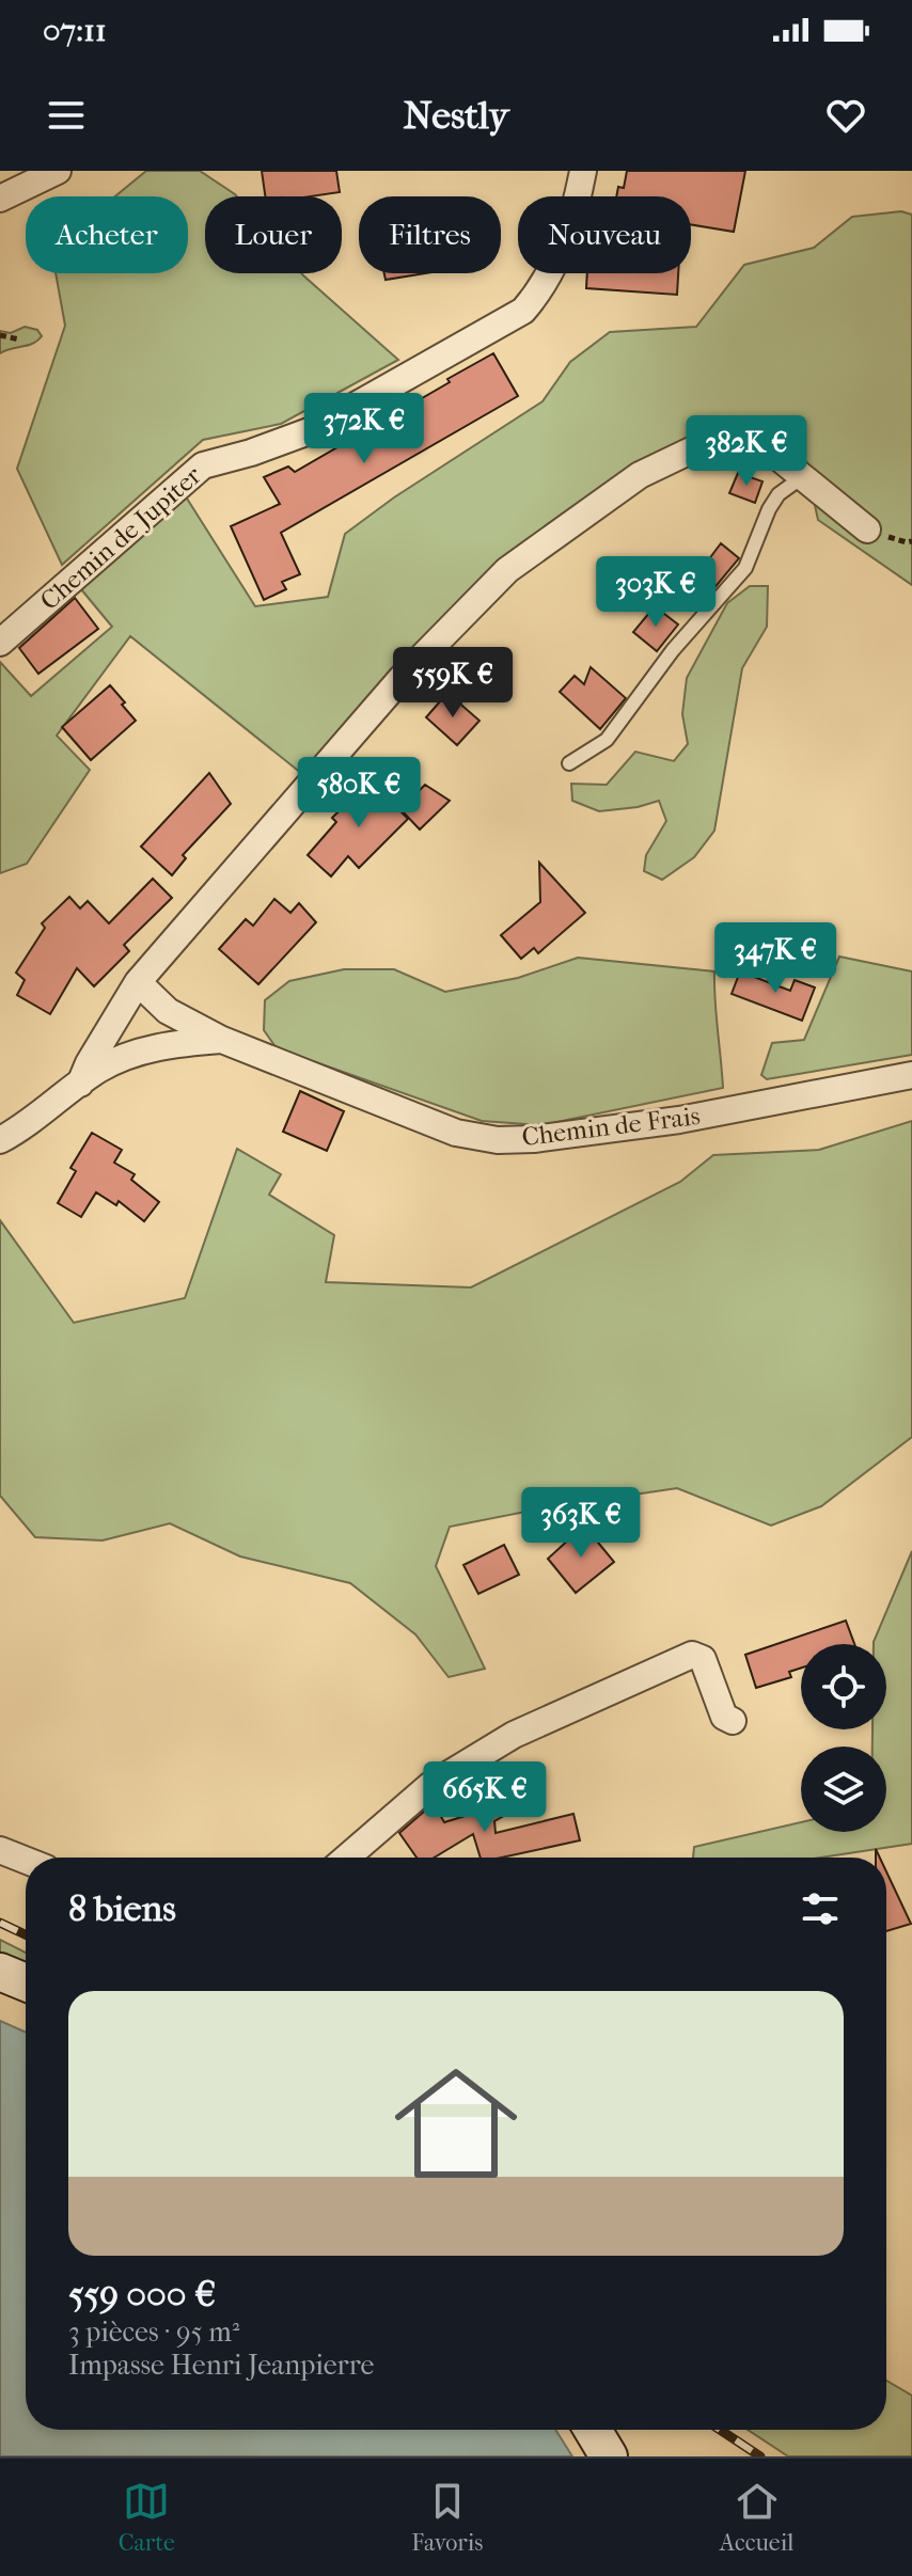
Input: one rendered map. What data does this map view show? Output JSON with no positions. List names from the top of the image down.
{
  "streets": {
    "street": ["Chemin de Jupiter", "Chemin de Frais"]
  },
  "page": {
    "status": "07:11",
    "header": "Nestly",
    "chip": [
      "Acheter",
      "Louer",
      "Filtres",
      "Nouveau"
    ],
    "price": [
      "372K €",
      "382K €",
      "303K €",
      "559K €",
      "580K €",
      "347K €",
      "363K €",
      "665K €"
    ],
    "heading": "8 biens",
    "list": [
      {
        "name": "559 000 €",
        "note": "3 pièces · 95 m² · Impasse Henri Jeanpierre"
      }
    ],
    "tabs": ["Carte", "Favoris", "Accueil"]
  }
}
